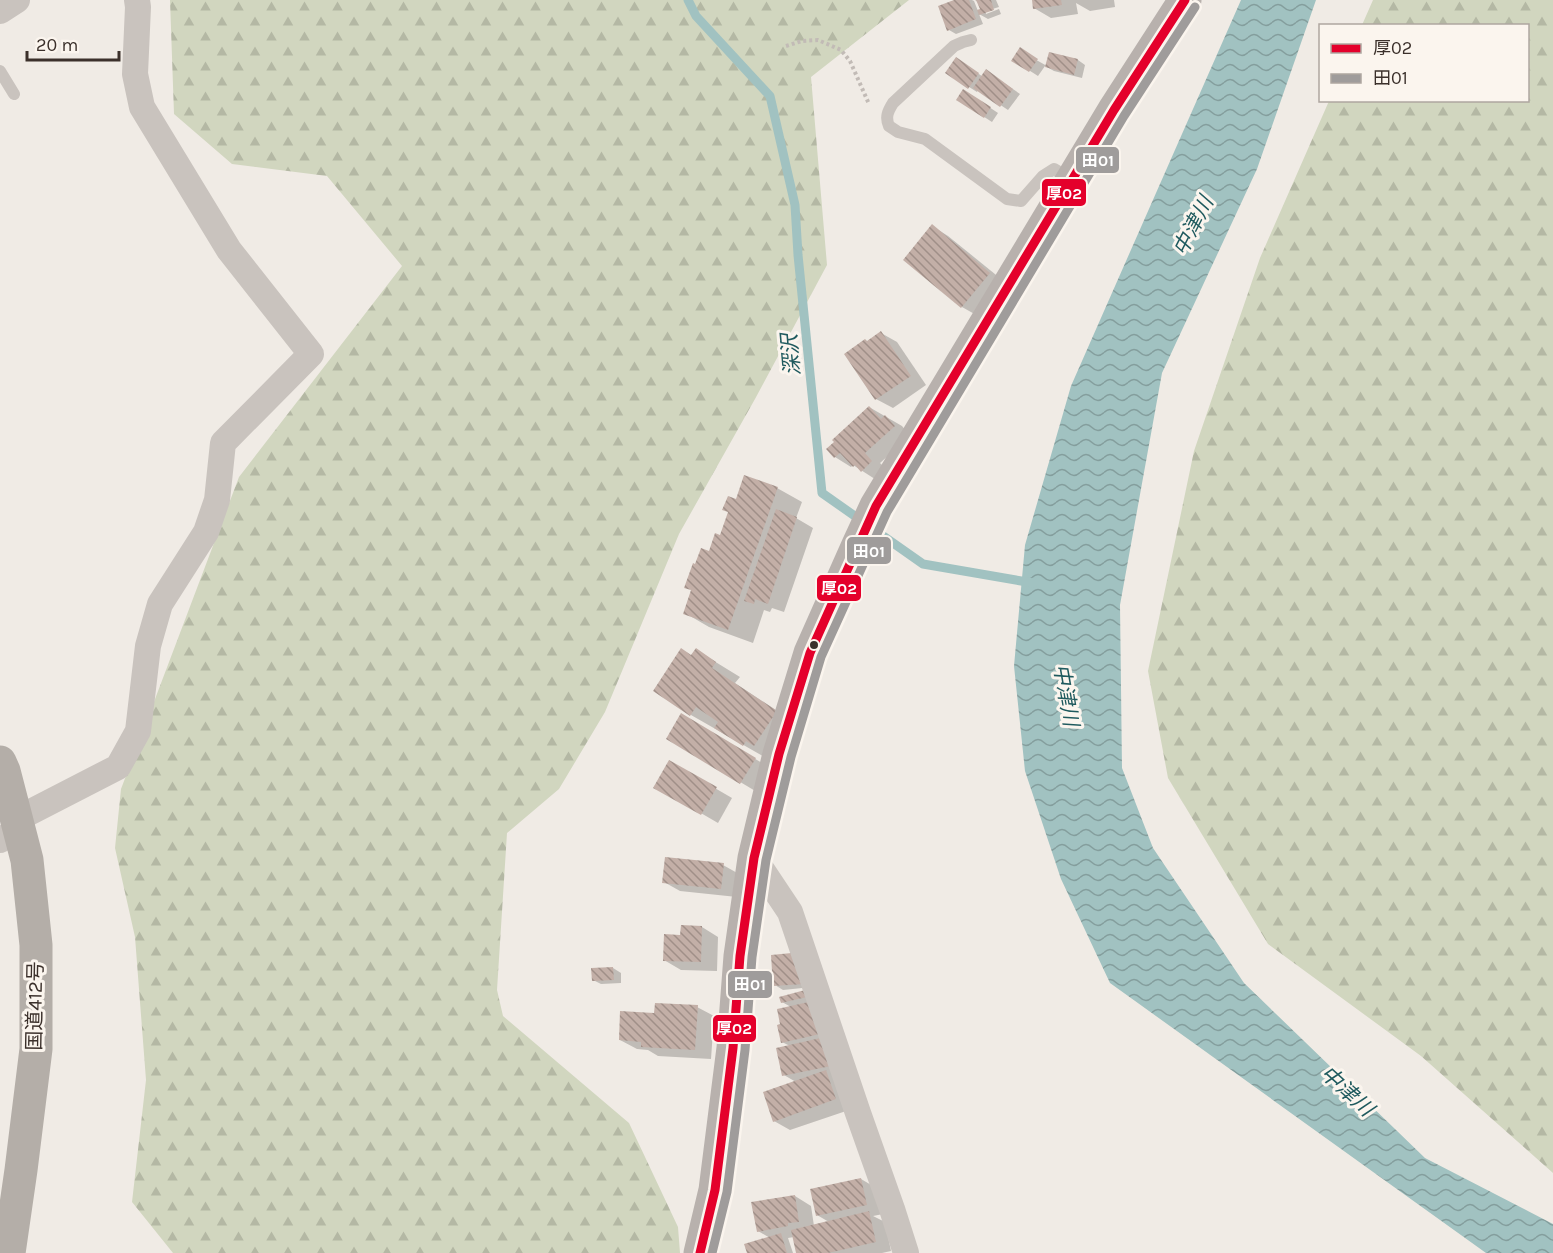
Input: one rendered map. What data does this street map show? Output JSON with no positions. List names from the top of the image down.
{
  "streets": {
    "highway": ["国道412号"]
  },
  "water": ["中津川", "深沢"],
  "lines": ["transit line 厚02", "transit line 田01"],
  "legend": ["厚02", "田01"],
  "scale_bar": "20 m"
}
